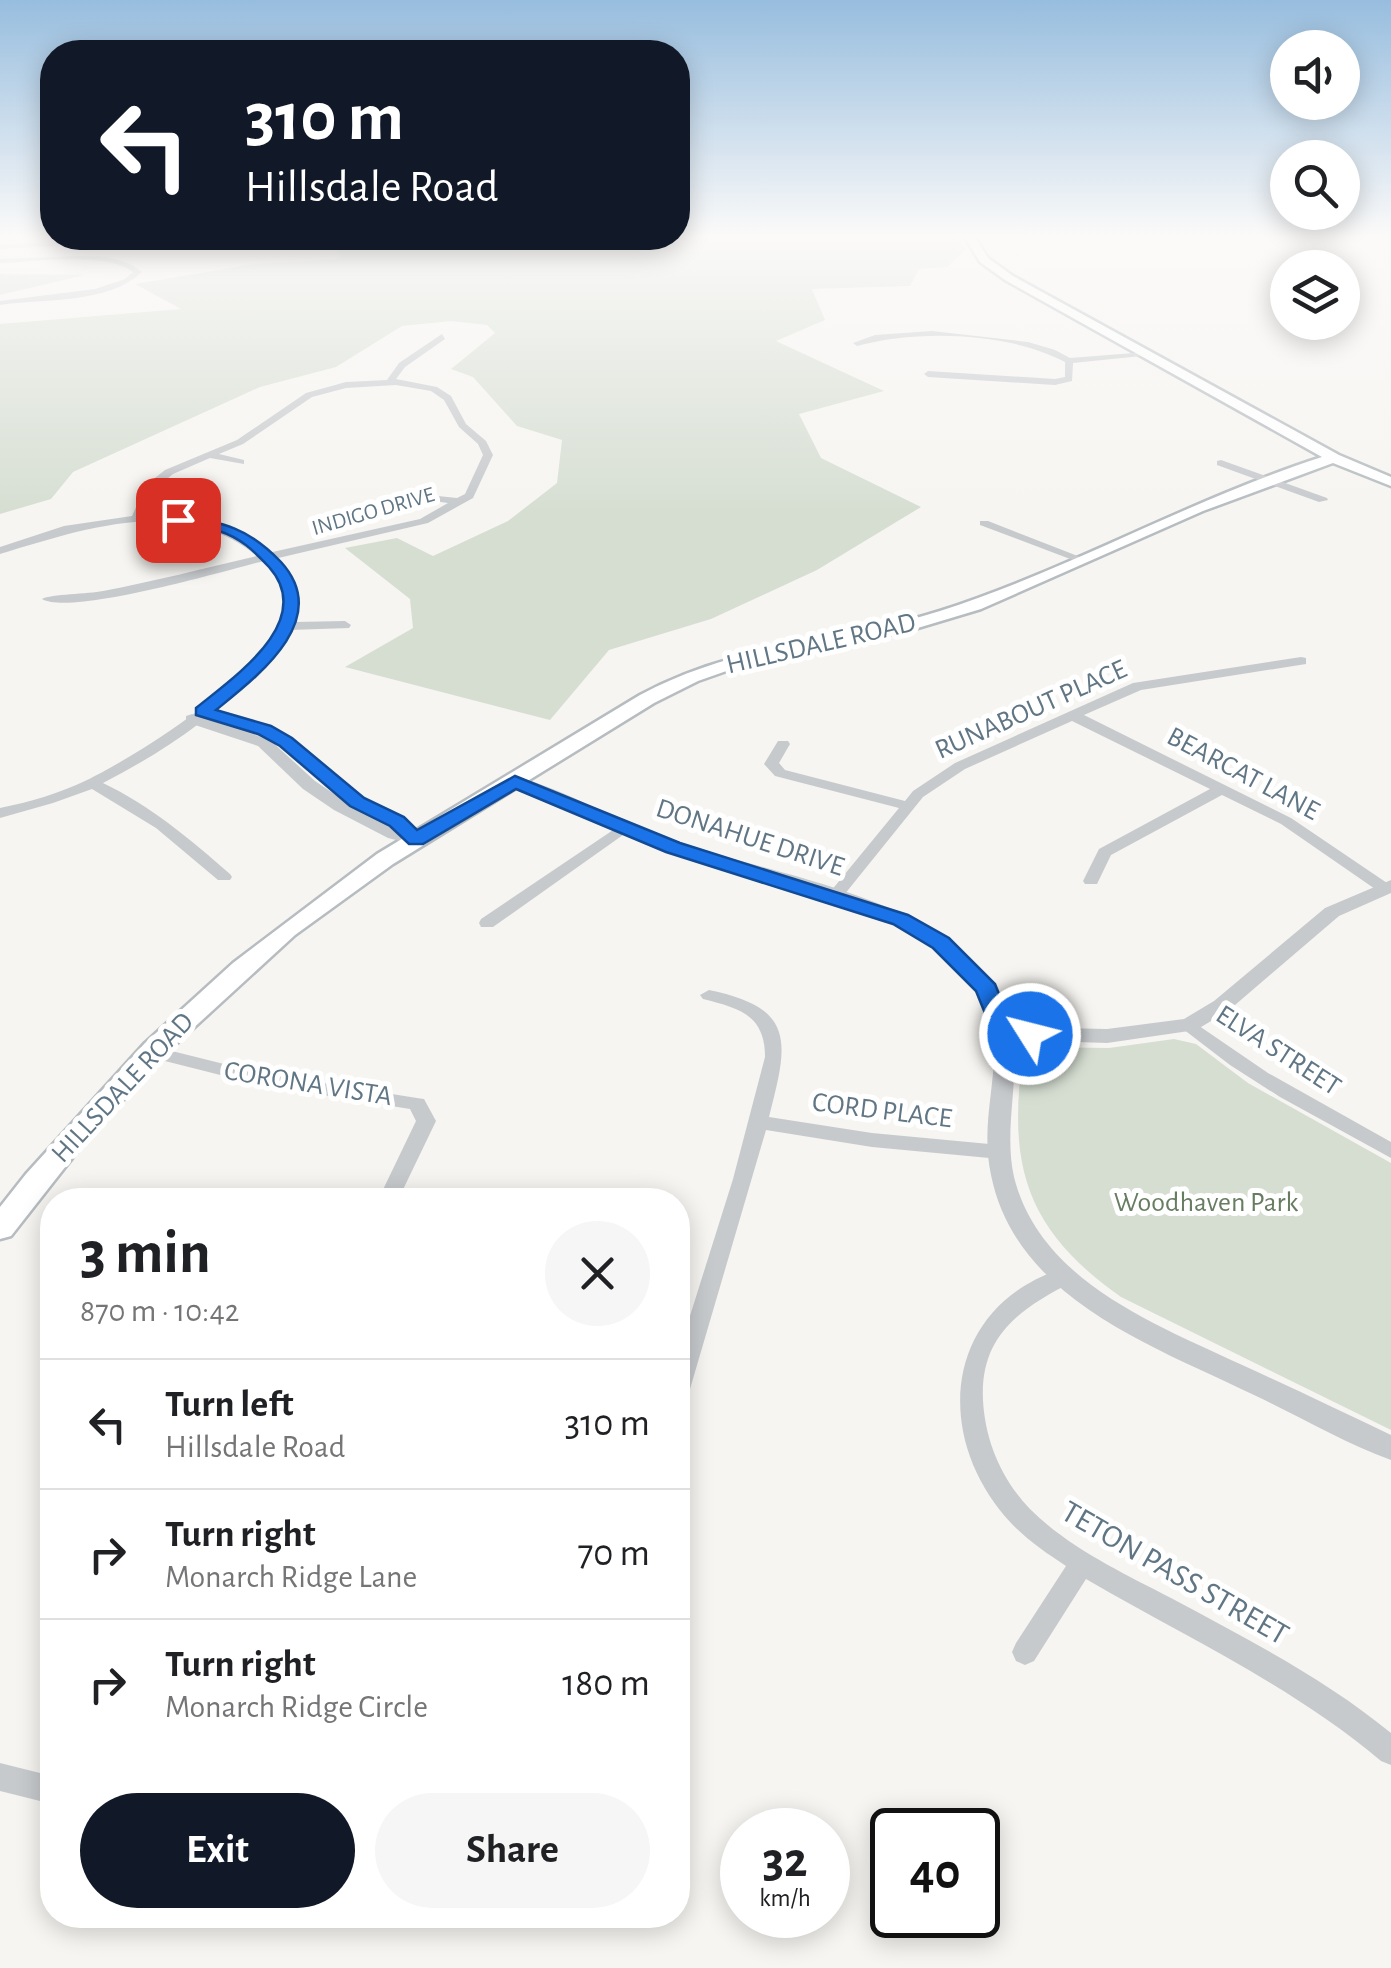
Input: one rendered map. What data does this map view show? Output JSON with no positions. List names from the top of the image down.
{
  "streets": {
    "main road": ["HILLSDALE ROAD"],
    "street": [
      "INDIGO DRIVE",
      "RUNABOUT PLACE",
      "BEARCAT LANE",
      "DONAHUE DRIVE",
      "ELVA STREET",
      "CORONA VISTA",
      "CORD PLACE",
      "TETON PASS STREET"
    ]
  },
  "crossings": [
    ["HILLSDALE ROAD", "DONAHUE DRIVE"],
    ["HILLSDALE ROAD", "CORONA VISTA"],
    ["RUNABOUT PLACE", "BEARCAT LANE"],
    ["RUNABOUT PLACE", "DONAHUE DRIVE"],
    ["DONAHUE DRIVE", "CORD PLACE"],
    ["DONAHUE DRIVE", "TETON PASS STREET"]
  ],
  "parks": ["Woodhaven Park"],
  "page": {
    "turn": ["310 m", "Hillsdale Road"],
    "heading": ["3 min", "870 m · 10:42"],
    "list": [
      {
        "name": "Turn left",
        "note": "Hillsdale Road",
        "value": "310 m"
      },
      {
        "name": "Turn right",
        "note": "Monarch Ridge Lane",
        "value": "70 m"
      },
      {
        "name": "Turn right",
        "note": "Monarch Ridge Circle",
        "value": "180 m"
      }
    ],
    "buttons": ["Exit", "Share"],
    "speed": "32 km/h",
    "limit": "40"
  }
}
